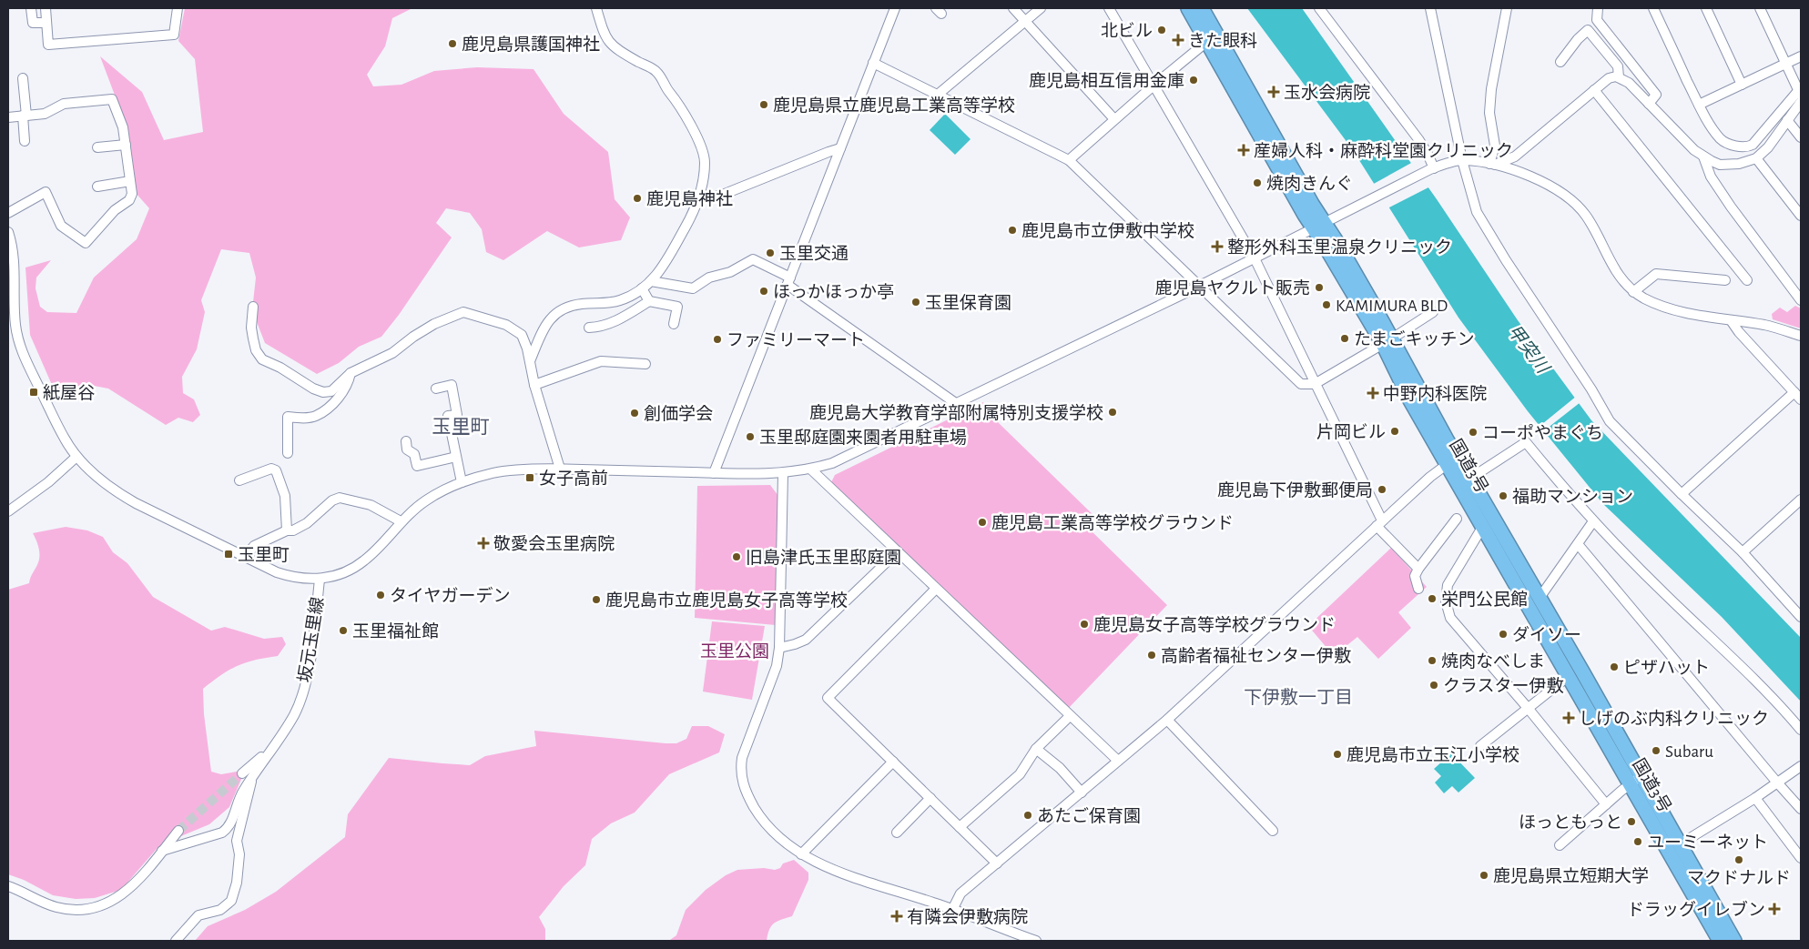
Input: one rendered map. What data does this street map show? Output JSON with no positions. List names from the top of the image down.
{
  "streets": {
    "highway": ["国道3号"],
    "street": ["坂元玉里線"]
  },
  "districts": ["玉里町", "下伊敷一丁目"],
  "water": ["甲突川"],
  "parks": ["玉里公園"],
  "places": {
    "other": [
      "北ビル",
      "鹿児島県護国神社",
      "鹿児島相互信用金庫",
      "鹿児島県立鹿児島工業高等学校",
      "焼肉きんぐ",
      "鹿児島神社",
      "鹿児島市立伊敷中学校",
      "玉里交通",
      "鹿児島ヤクルト販売",
      "ほっかほっか亭",
      "玉里保育園",
      "KAMIMURA BLD",
      "たまごキッチン",
      "ファミリーマート",
      "鹿児島大学教育学部附属特別支援学校",
      "創価学会",
      "片岡ビル",
      "コーポやまぐち",
      "玉里邸庭園来園者用駐車場",
      "鹿児島下伊敷郵便局",
      "福助マンション",
      "鹿児島工業高等学校グラウンド",
      "旧島津氏玉里邸庭園",
      "タイヤガーデン",
      "栄門公民館",
      "鹿児島市立鹿児島女子高等学校",
      "鹿児島女子高等学校グラウンド",
      "玉里福祉館",
      "ダイソー",
      "高齢者福祉センター伊敷",
      "焼肉なべしま",
      "ピザハット",
      "クラスター伊敷",
      "Subaru",
      "鹿児島市立玉江小学校",
      "あたご保育園",
      "ほっともっと",
      "ユーミーネット",
      "マクドナルド",
      "鹿児島県立短期大学"
    ],
    "health": [
      "きた眼科",
      "玉水会病院",
      "産婦人科・麻酔科堂園クリニック",
      "整形外科玉里温泉クリニック",
      "中野内科医院",
      "敬愛会玉里病院",
      "しげのぶ内科クリニック",
      "ドラッグイレブン",
      "有隣会伊敷病院"
    ],
    "transit": ["紙屋谷", "女子高前", "玉里町"]
  }
}
